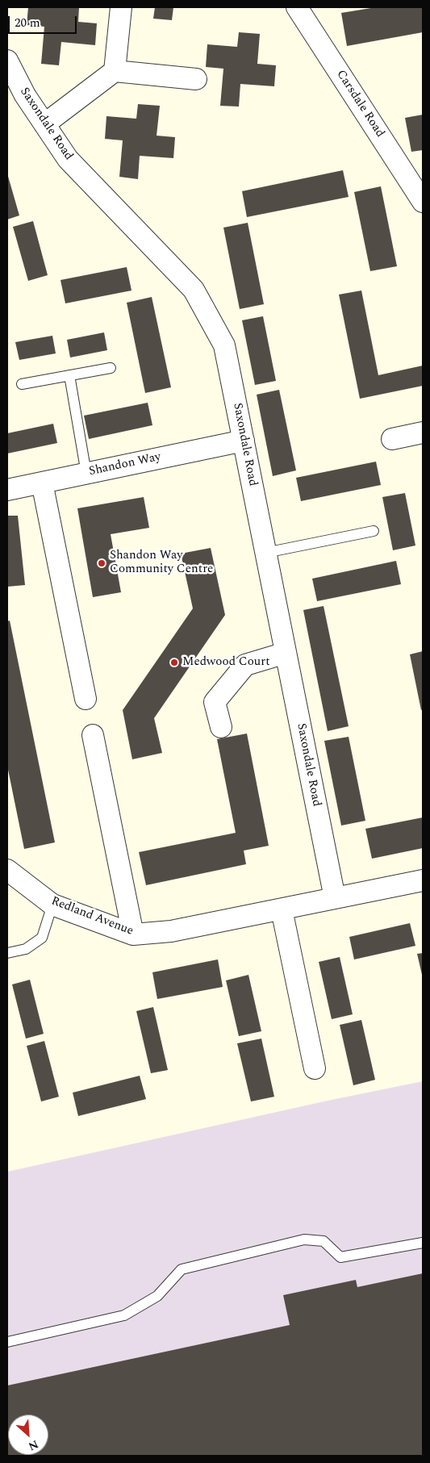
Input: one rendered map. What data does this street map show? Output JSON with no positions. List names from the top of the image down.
{
  "streets": {
    "street": [
      "Carsdale Road",
      "Saxondale Road",
      "Shandon Way",
      "Redland Avenue"
    ]
  },
  "crossings": [
    ["Saxondale Road", "Shandon Way"],
    ["Saxondale Road", "Redland Avenue"]
  ],
  "places": ["Shandon Way Community Centre", "Medwood Court"],
  "scale_bar": "20 m",
  "north": "bottom right"
}
